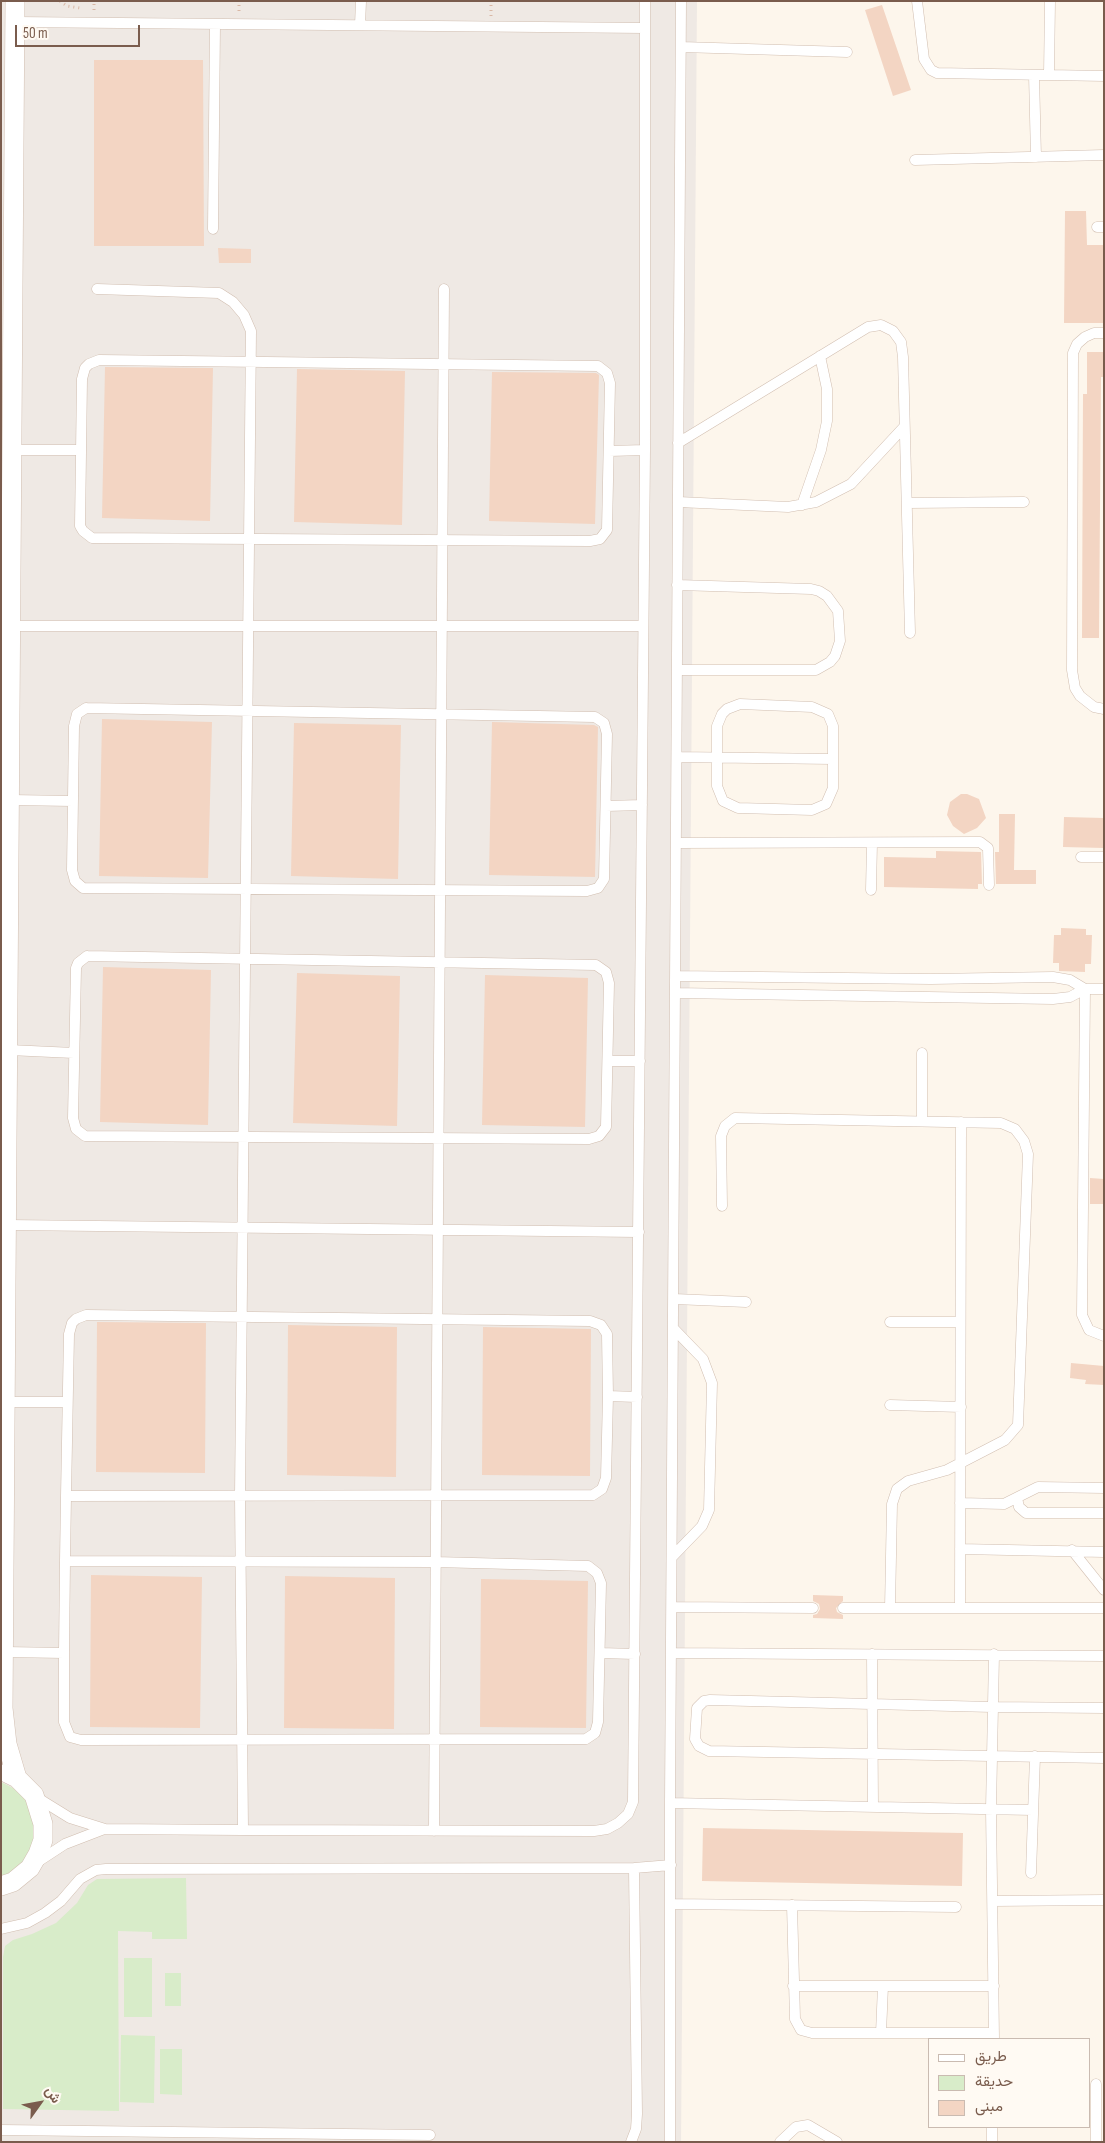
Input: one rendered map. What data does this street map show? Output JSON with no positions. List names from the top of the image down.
{
  "legend": ["طريق", "حديقة", "مبنى"],
  "scale_bar": "50 m",
  "north": "top right"
}
